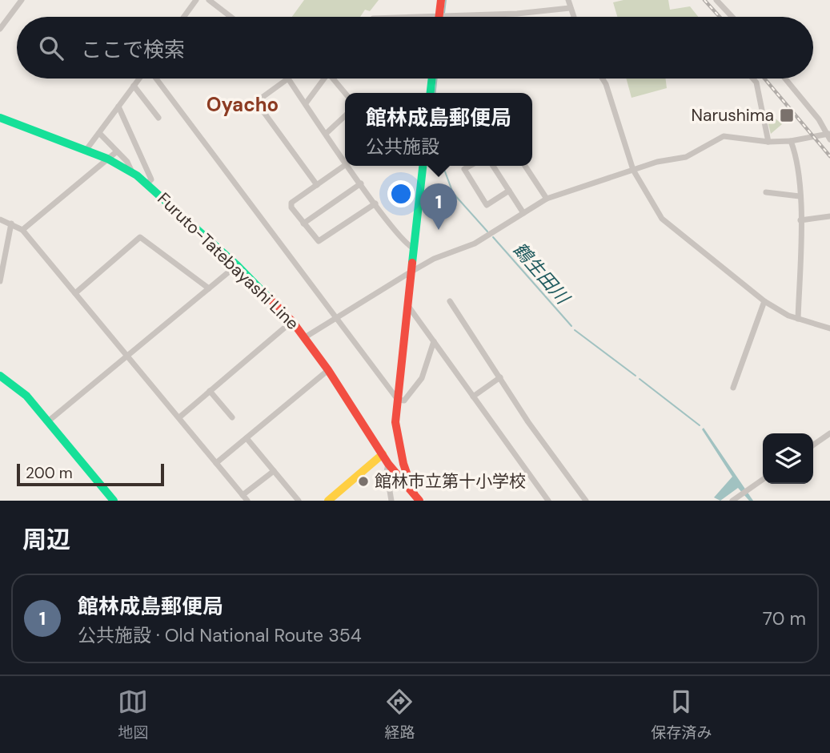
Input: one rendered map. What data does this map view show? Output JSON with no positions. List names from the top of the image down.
{
  "streets": {
    "street": ["Furuto-Tatebayashi Line"]
  },
  "districts": ["Oyacho"],
  "water": ["鶴生田川"],
  "places": {
    "transit": ["Narushima"],
    "other": ["館林市立第十小学校"]
  },
  "scale_bar": "200 m",
  "page": {
    "search": "ここで検索",
    "popup": ["館林成島郵便局", "公共施設"],
    "pins": "1",
    "scale": "200 m",
    "heading": "周辺",
    "list": [
      {
        "mark": "1",
        "name": "館林成島郵便局",
        "note": "公共施設 · Old National Route 354",
        "value": "70 m"
      }
    ],
    "nav": ["地図", "経路", "保存済み"]
  }
}
